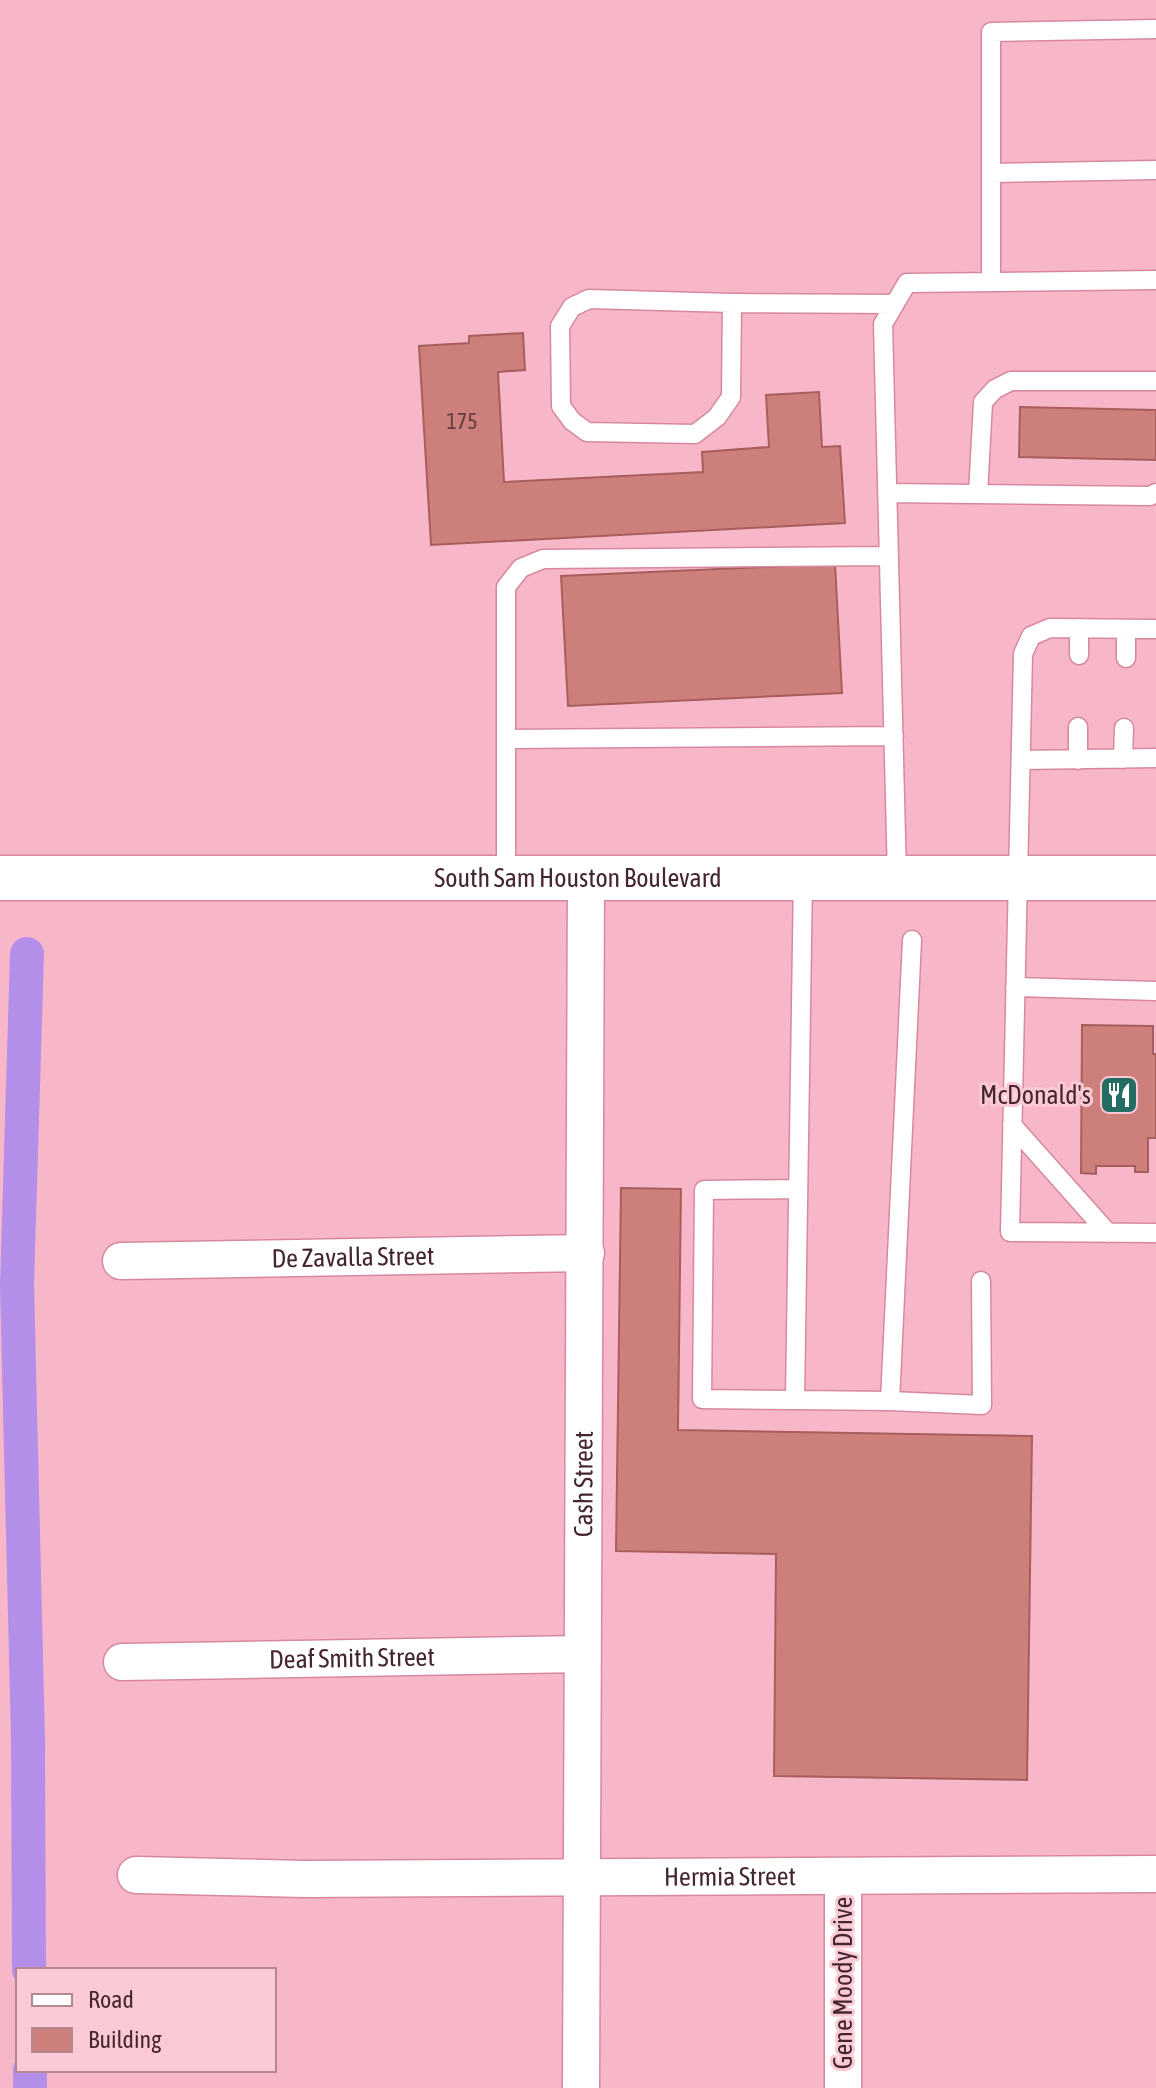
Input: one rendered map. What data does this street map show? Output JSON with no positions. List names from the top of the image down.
{
  "streets": {
    "main road": ["South Sam Houston Boulevard"],
    "street": [
      "De Zavalla Street",
      "Cash Street",
      "Deaf Smith Street",
      "Hermia Street",
      "Gene Moody Drive"
    ]
  },
  "crossings": [
    ["South Sam Houston Boulevard", "Cash Street"],
    ["De Zavalla Street", "Cash Street"],
    ["Cash Street", "Deaf Smith Street"],
    ["Cash Street", "Hermia Street"],
    ["Hermia Street", "Gene Moody Drive"]
  ],
  "places": {
    "restaurant": ["McDonald's"]
  },
  "house_numbers": ["175"],
  "legend": ["Road", "Building"]
}
